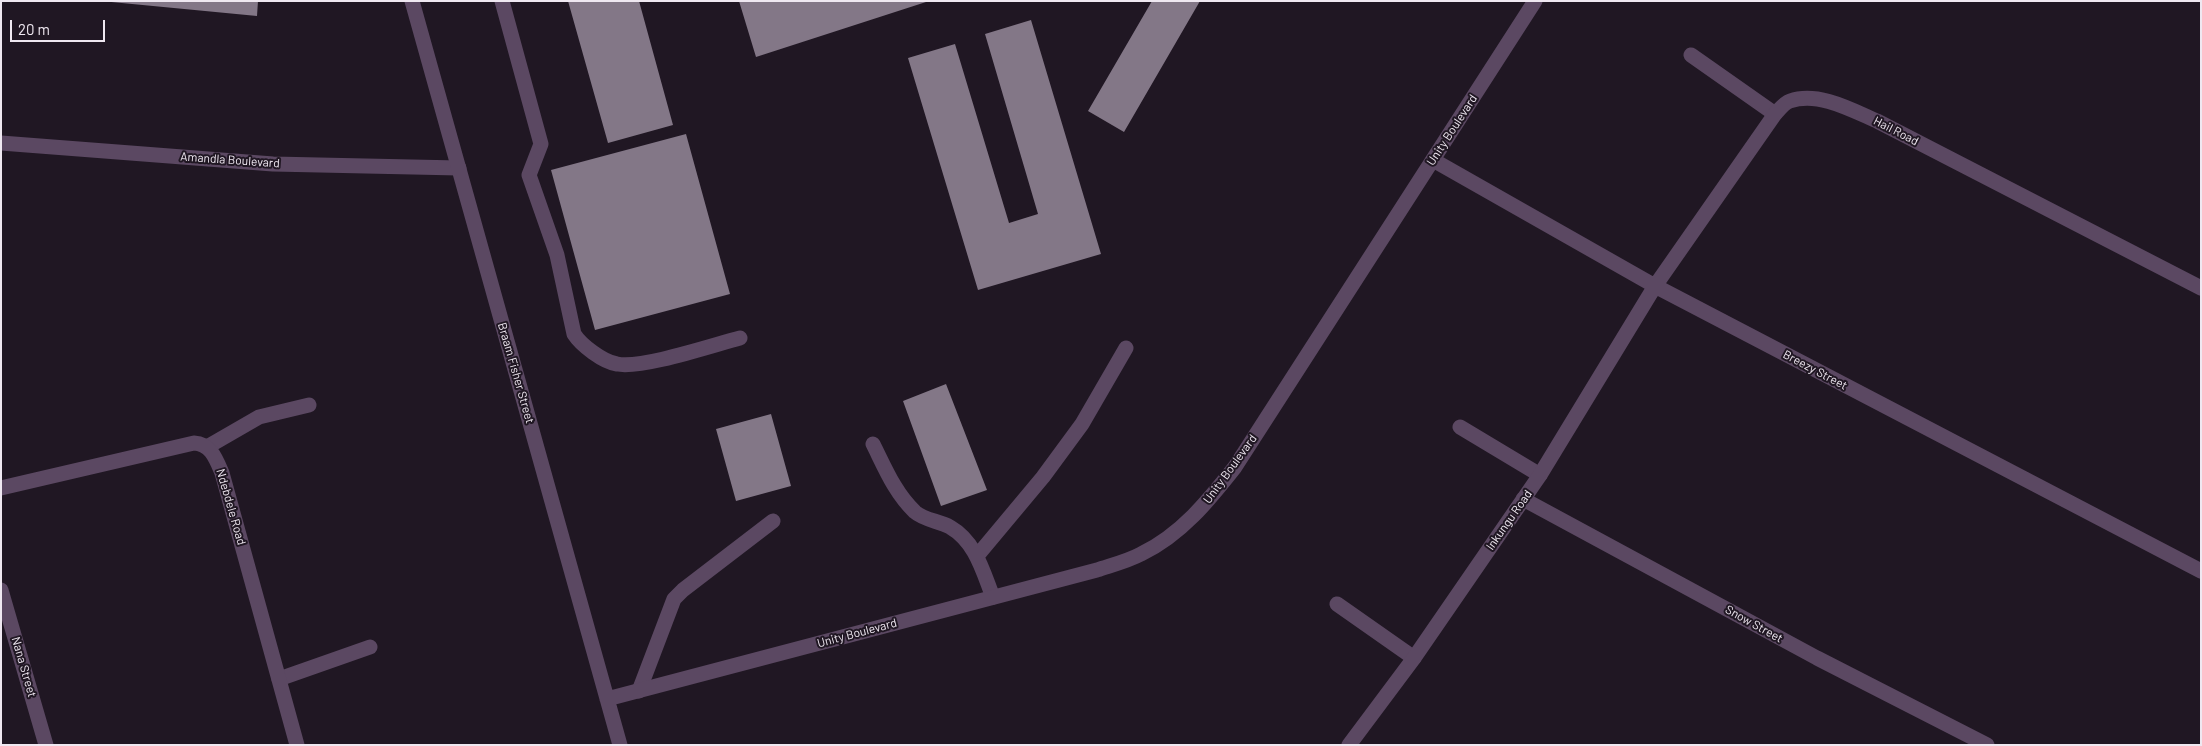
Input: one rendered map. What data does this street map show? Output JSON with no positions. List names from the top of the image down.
{
  "streets": {
    "street": [
      "Unity Boulevard",
      "Hail Road",
      "Amandla Boulevard",
      "Breezy Street",
      "Braam Fisher Street",
      "Ndebdele Road",
      "Inkungu Road",
      "Snow Street",
      "Nana Street"
    ]
  },
  "crossings": [
    ["Unity Boulevard", "Breezy Street"],
    ["Unity Boulevard", "Braam Fisher Street"],
    ["Hail Road", "Breezy Street"],
    ["Hail Road", "Inkungu Road"],
    ["Amandla Boulevard", "Braam Fisher Street"],
    ["Breezy Street", "Inkungu Road"],
    ["Inkungu Road", "Snow Street"]
  ],
  "scale_bar": "20 m"
}
